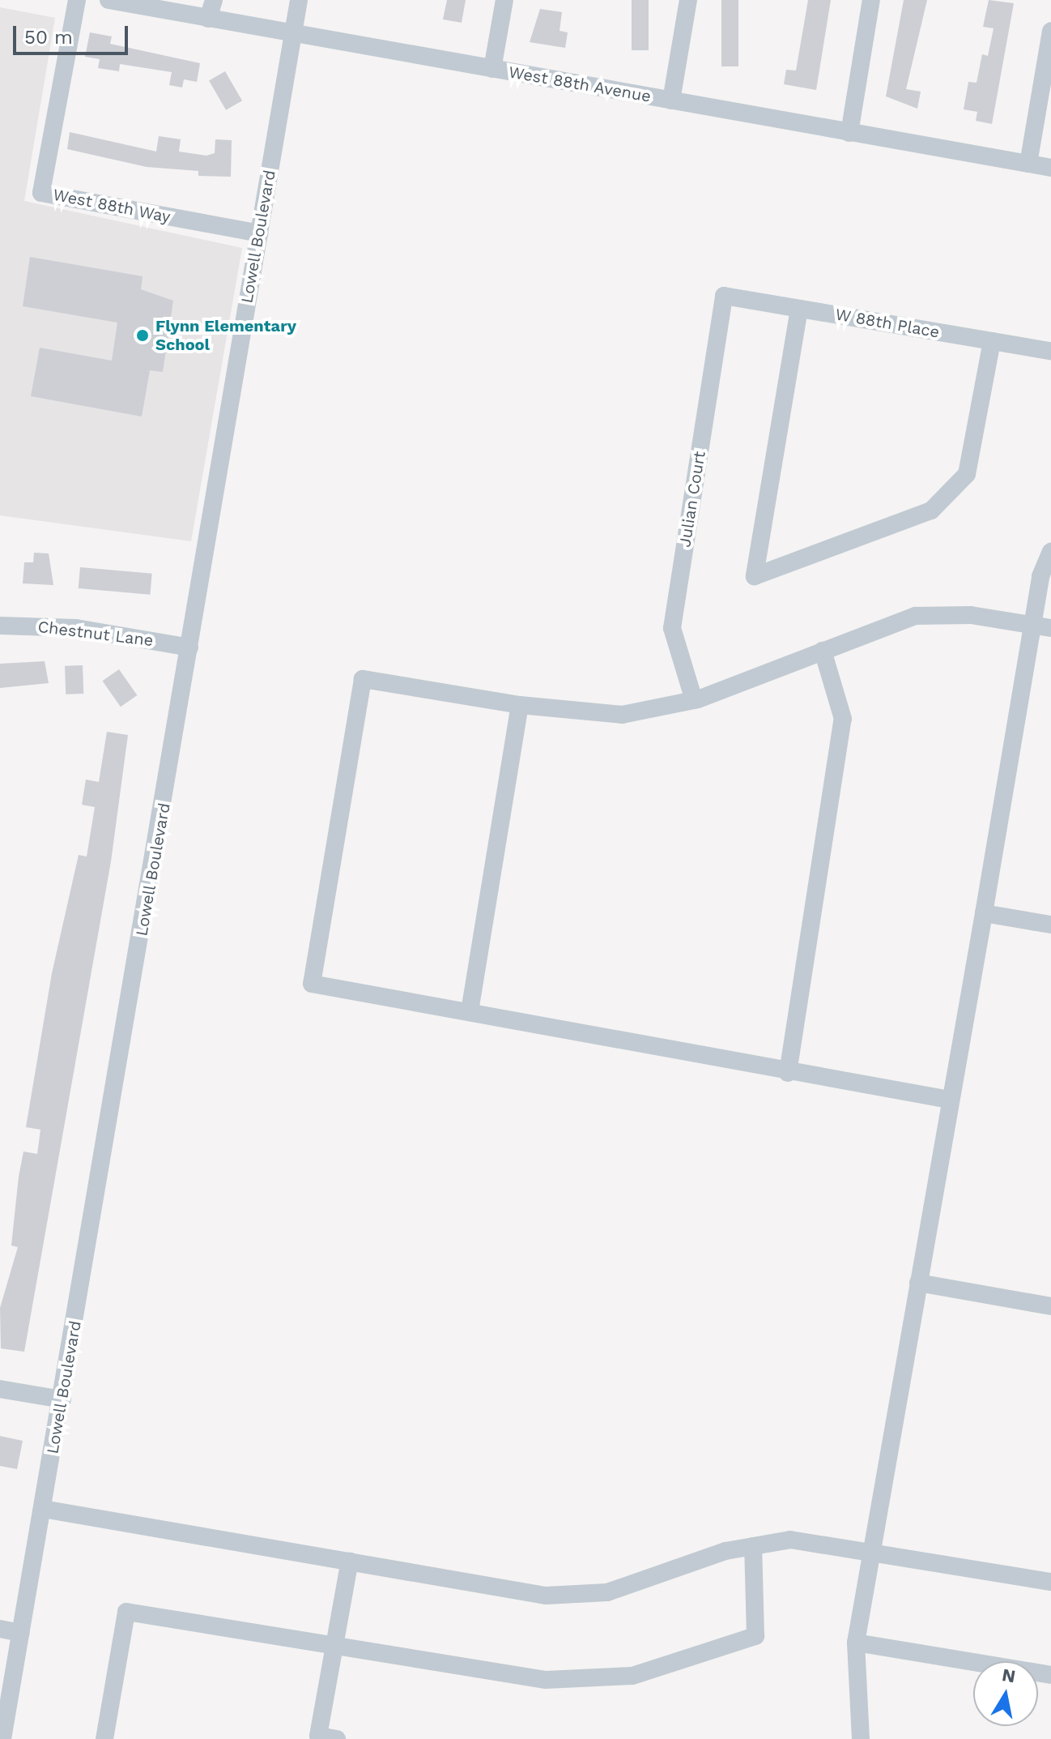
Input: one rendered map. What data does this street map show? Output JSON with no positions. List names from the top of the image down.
{
  "streets": {
    "street": [
      "West 88th Avenue",
      "West 88th Way",
      "Lowell Boulevard",
      "W 88th Place",
      "Julian Court",
      "Chestnut Lane"
    ]
  },
  "crossings": [
    ["West 88th Avenue", "Lowell Boulevard"],
    ["West 88th Way", "Lowell Boulevard"],
    ["Lowell Boulevard", "Chestnut Lane"],
    ["W 88th Place", "Julian Court"]
  ],
  "places": ["Flynn Elementary School"],
  "scale_bar": "50 m",
  "north": "top"
}
